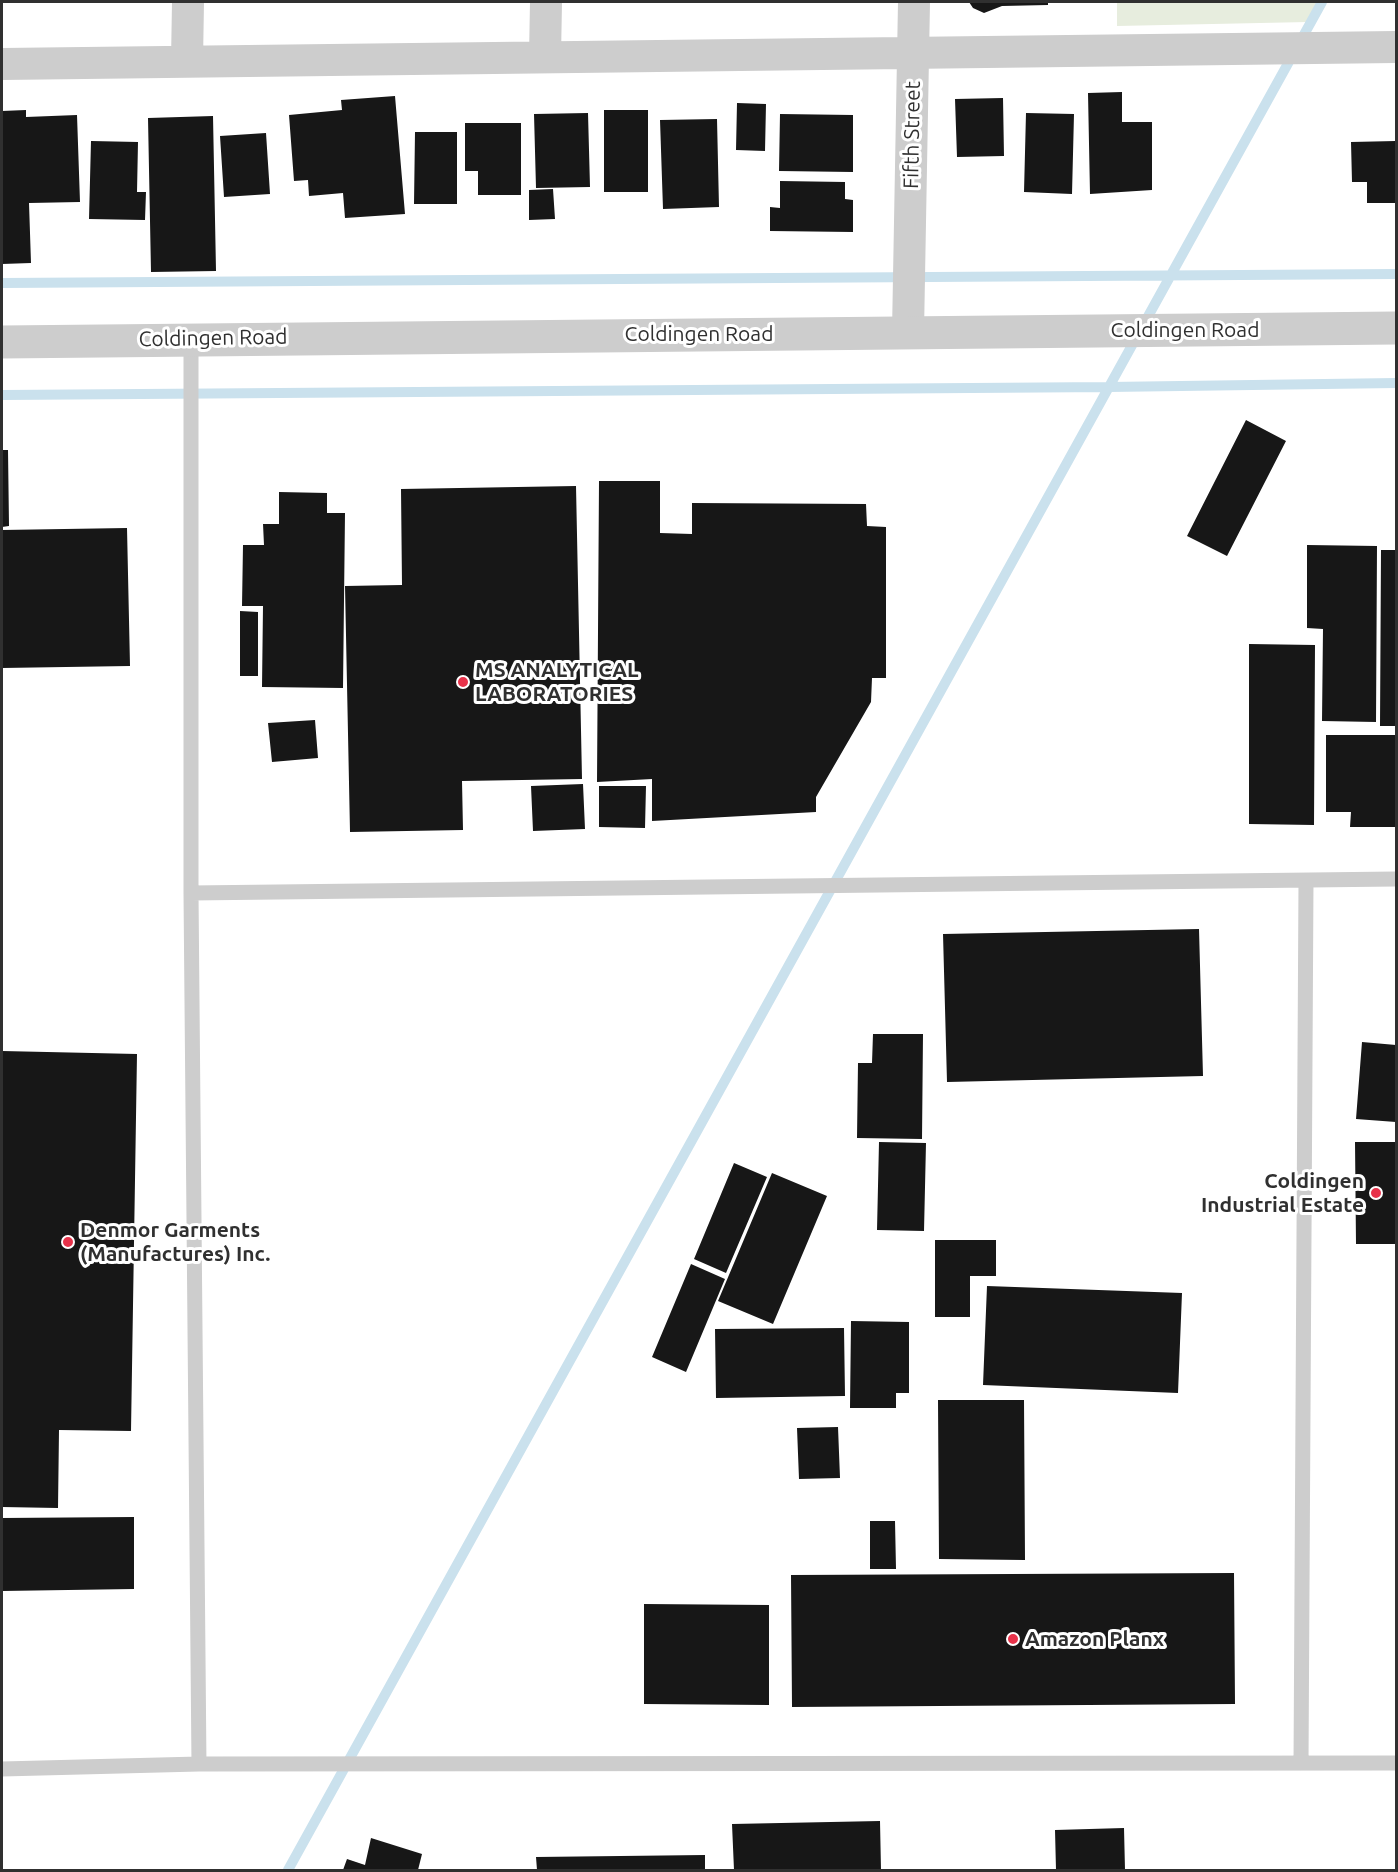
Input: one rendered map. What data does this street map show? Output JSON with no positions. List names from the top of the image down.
{
  "streets": {
    "street": ["Fifth Street", "Coldingen Road"]
  },
  "crossings": [
    ["Fifth Street", "Coldingen Road"]
  ],
  "places": [
    "MS ANALYTICAL LABORATORIES",
    "Coldingen Industrial Estate",
    "Denmor Garments (Manufactures) Inc.",
    "Amazon Planx"
  ]
}
